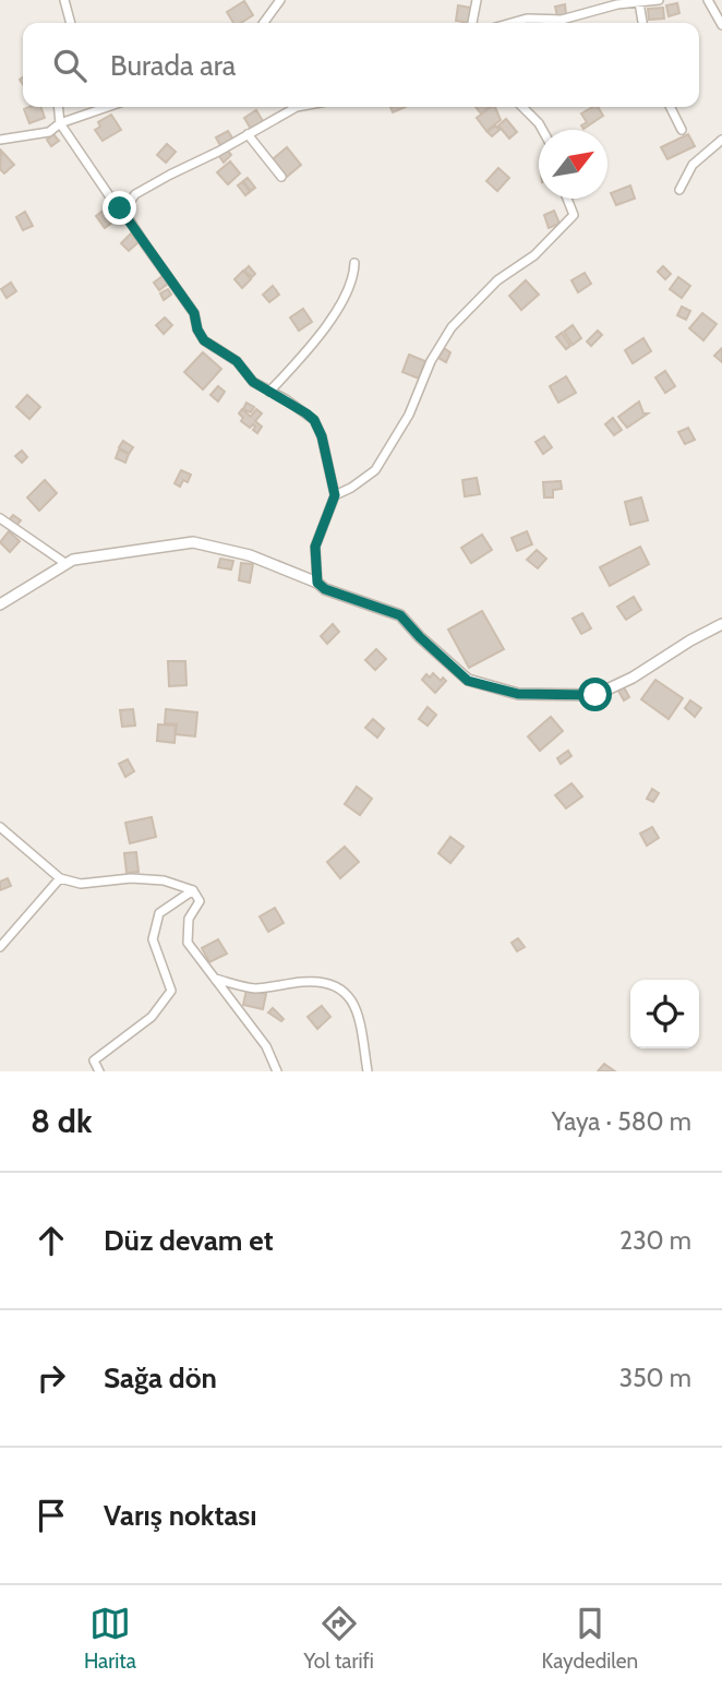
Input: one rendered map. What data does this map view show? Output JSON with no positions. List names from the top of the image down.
{
  "north": "top right",
  "page": {
    "search": "Burada ara",
    "heading": ["8 dk", "Yaya · 580 m"],
    "list": [
      ["Düz devam et", "230 m"],
      ["Sağa dön", "350 m"],
      "Varış noktası"
    ],
    "nav": ["Harita", "Yol tarifi", "Kaydedilen"]
  }
}
